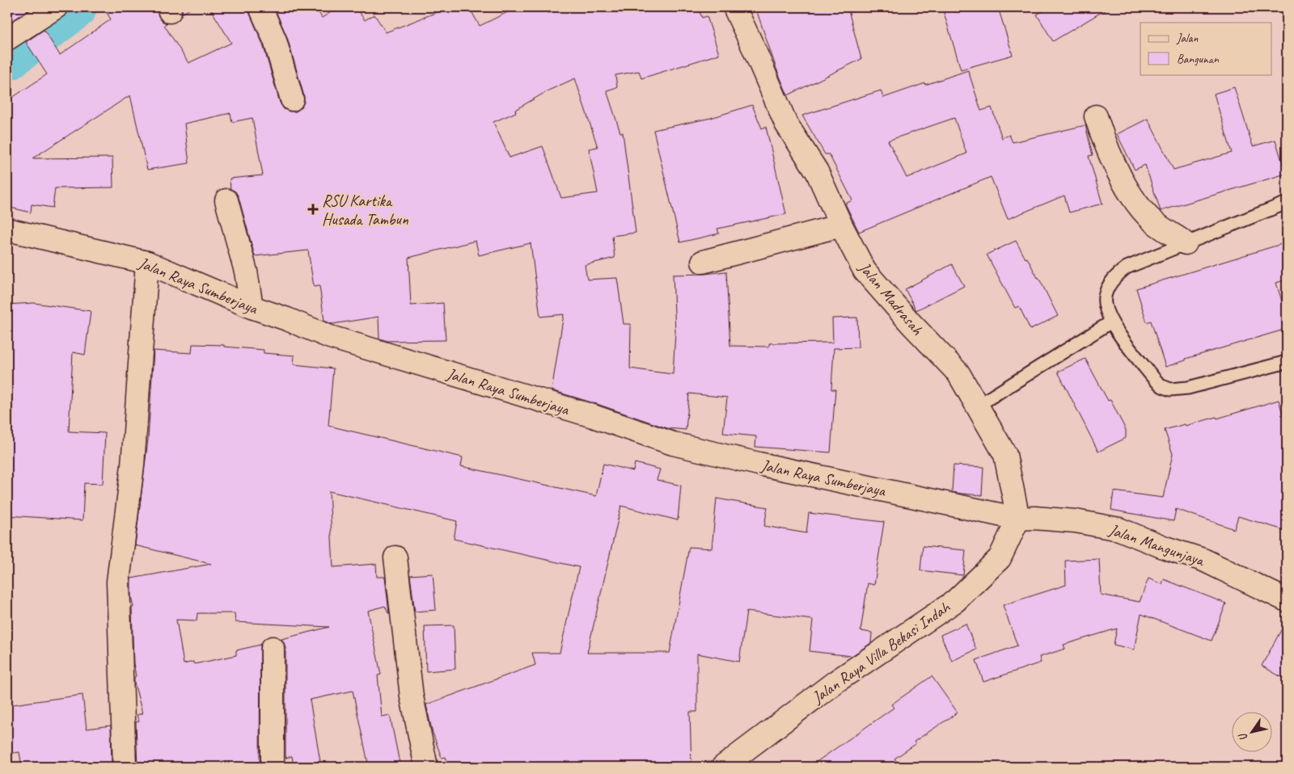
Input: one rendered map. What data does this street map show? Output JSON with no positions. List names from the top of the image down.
{
  "streets": {
    "street": [
      "Jalan Raya Sumberjaya",
      "Jalan Madrasah",
      "Jalan Mangunjaya",
      "Jalan Raya Villa Bekasi Indah"
    ]
  },
  "crossings": [
    ["Jalan Raya Sumberjaya", "Jalan Madrasah"],
    ["Jalan Raya Sumberjaya", "Jalan Mangunjaya"],
    ["Jalan Raya Sumberjaya", "Jalan Raya Villa Bekasi Indah"],
    ["Jalan Madrasah", "Jalan Mangunjaya"],
    ["Jalan Madrasah", "Jalan Raya Villa Bekasi Indah"],
    ["Jalan Mangunjaya", "Jalan Raya Villa Bekasi Indah"]
  ],
  "places": {
    "health": ["RSU Kartika Husada Tambun"]
  },
  "legend": ["Jalan", "Bangunan"],
  "north": "bottom left"
}
